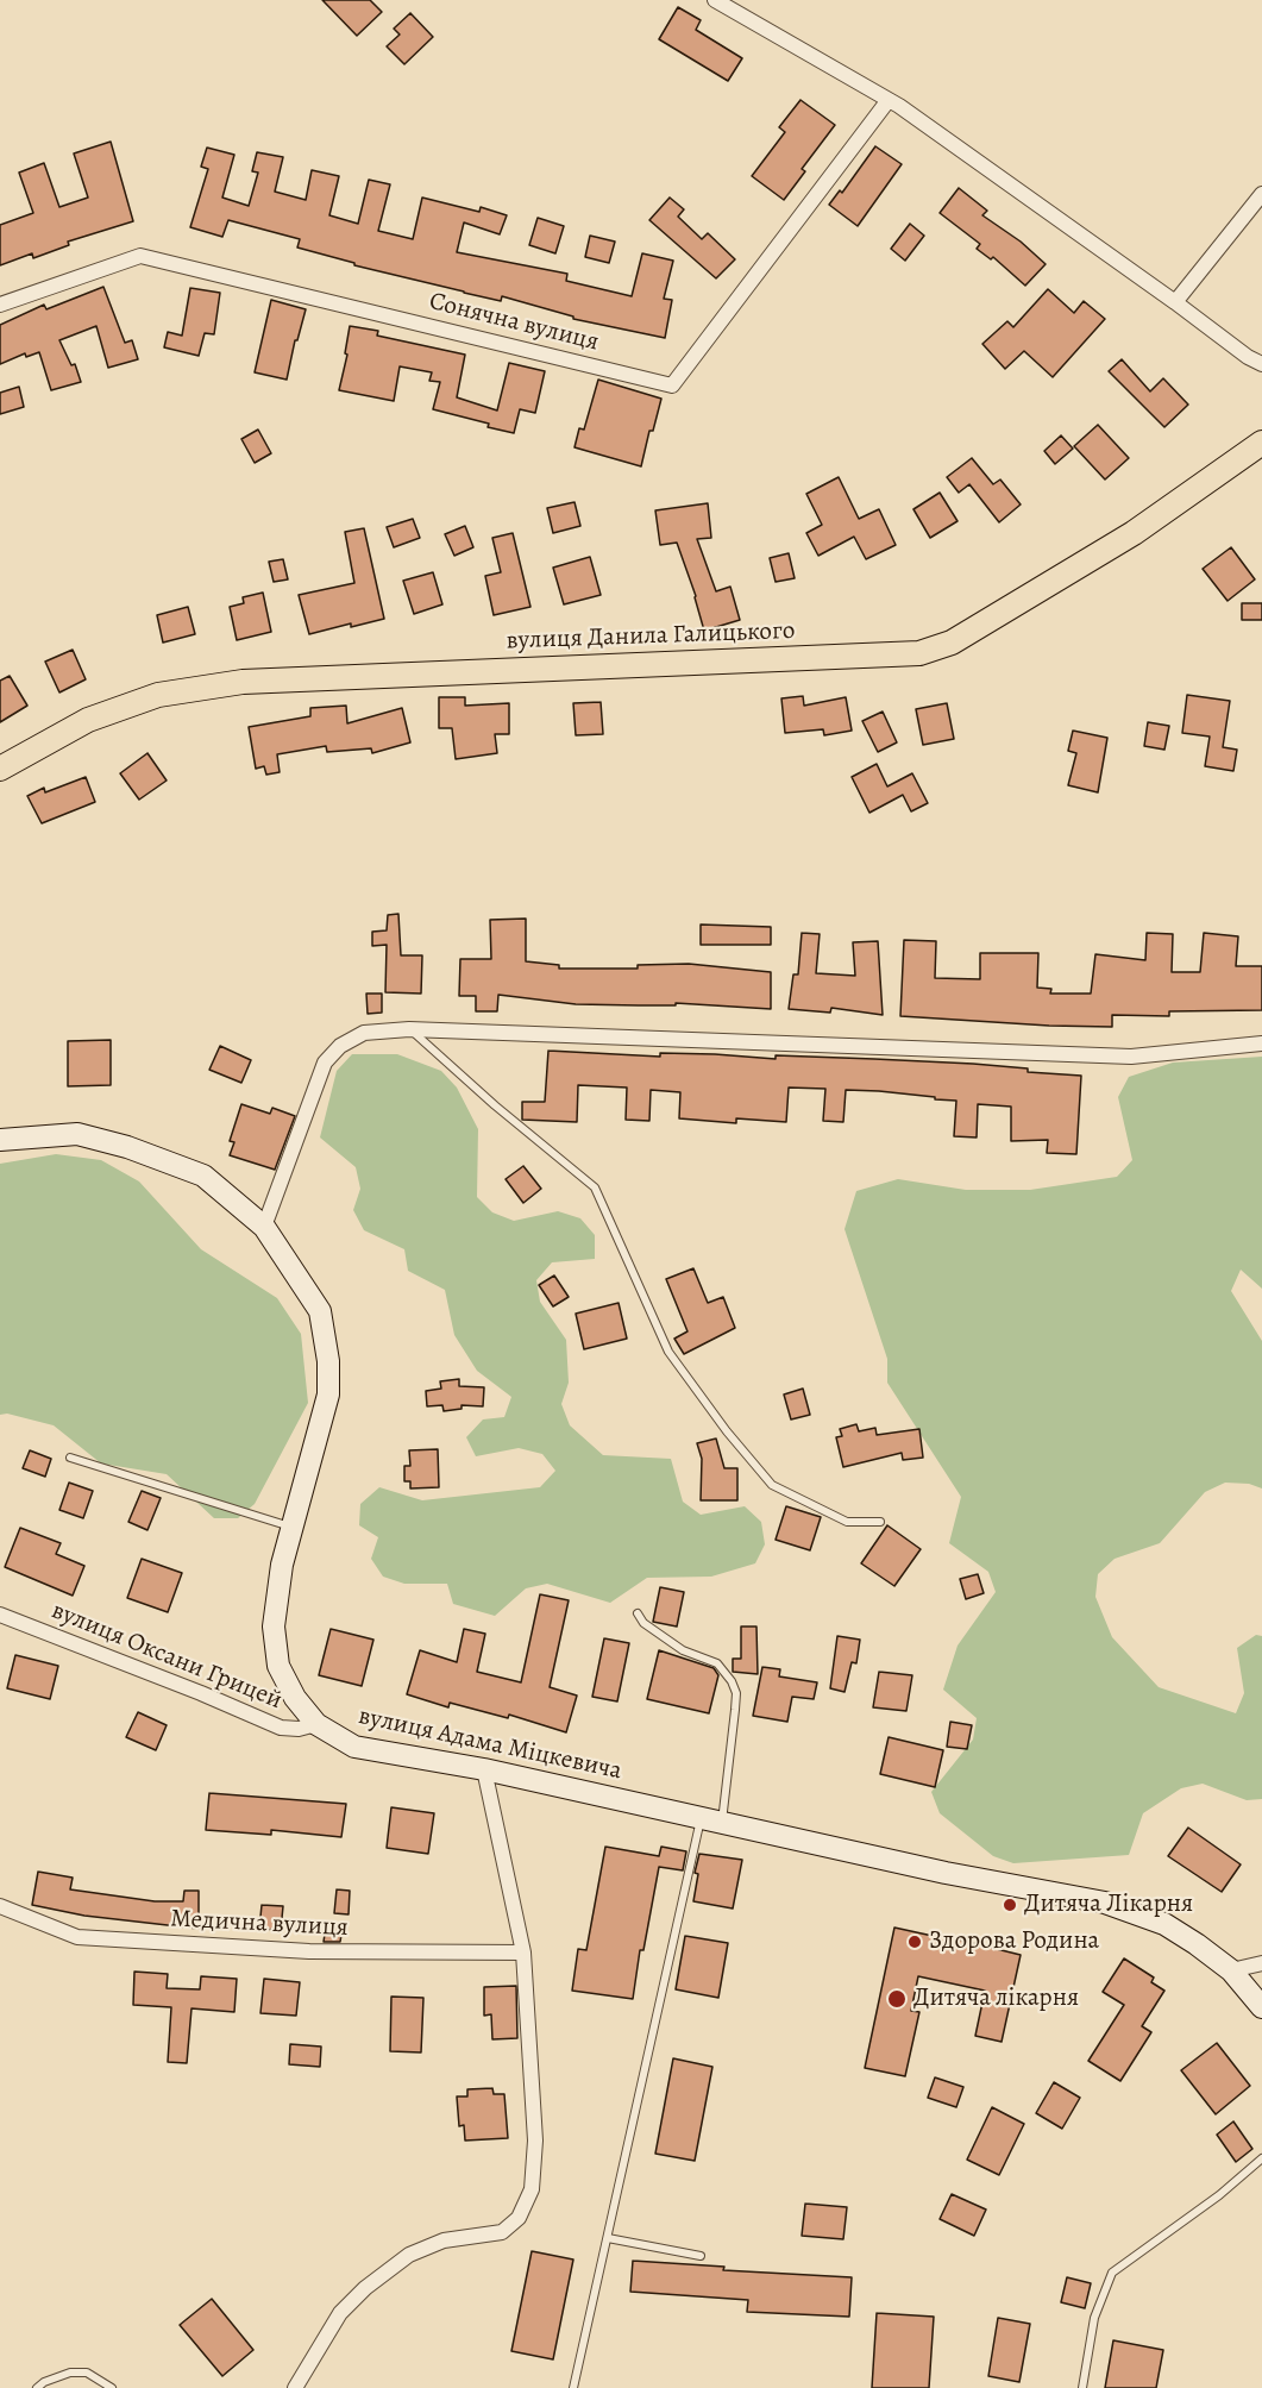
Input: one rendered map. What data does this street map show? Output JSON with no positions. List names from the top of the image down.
{
  "streets": {
    "main road": ["вулиця Данила Галицького"],
    "street": [
      "Сонячна вулиця",
      "вулиця Оксани Грицей",
      "вулиця Адама Міцкевича",
      "Медична вулиця"
    ]
  },
  "crossings": [
    ["вулиця Оксани Грицей", "вулиця Адама Міцкевича"]
  ],
  "places": ["Дитяча Лікарня", "Здорова Родина", "Дитяча лікарня"]
}
